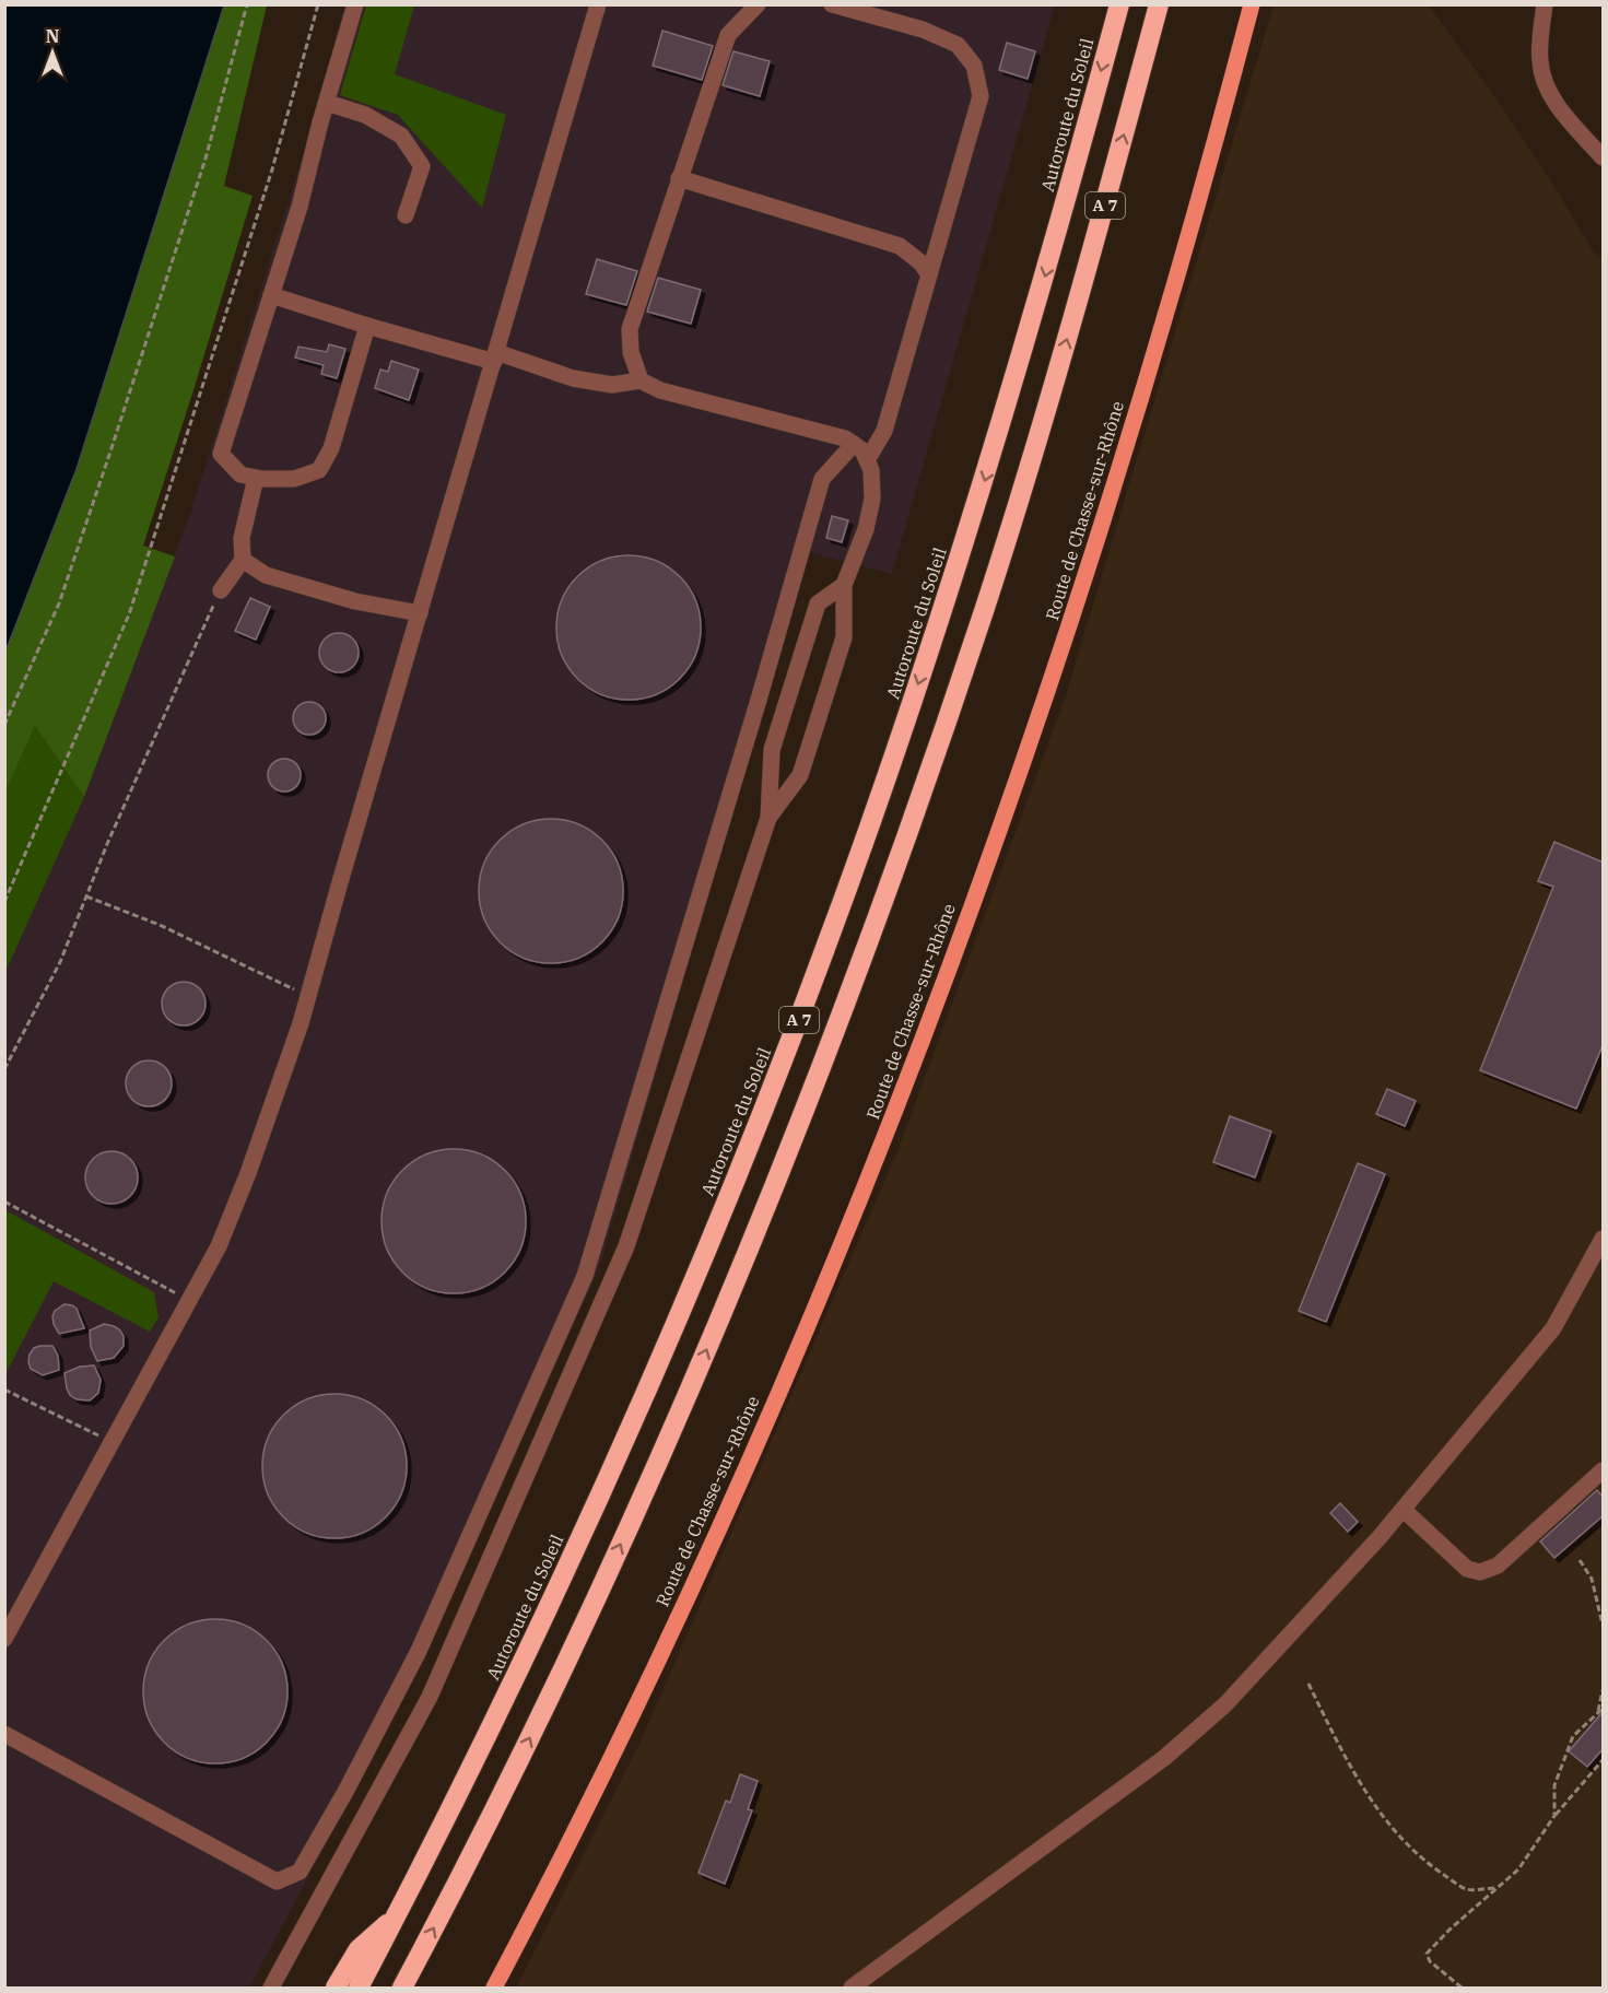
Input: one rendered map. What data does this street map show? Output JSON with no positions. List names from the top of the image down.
{
  "streets": {
    "highway": ["Autoroute du Soleil", "A 7"],
    "main road": ["Route de Chasse-sur-Rhône"]
  },
  "north": "top"
}
